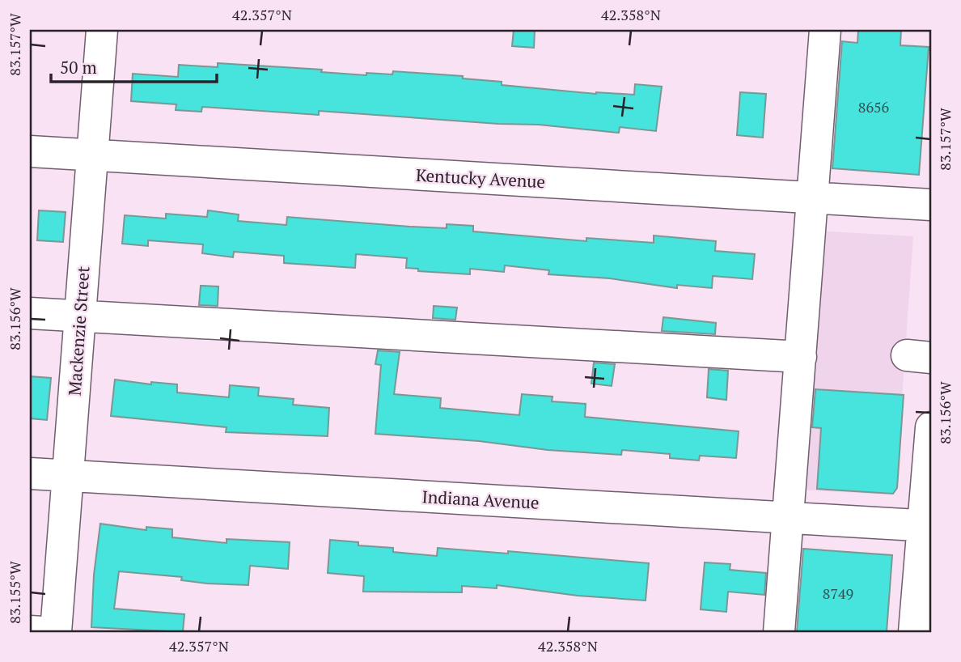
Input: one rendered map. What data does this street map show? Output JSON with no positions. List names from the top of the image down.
{
  "streets": {
    "street": ["Kentucky Avenue", "Mackenzie Street", "Indiana Avenue"]
  },
  "crossings": [
    ["Kentucky Avenue", "Mackenzie Street"],
    ["Mackenzie Street", "Indiana Avenue"]
  ],
  "house_numbers": ["8656", "8749"],
  "scale_bar": "50 m",
  "coordinates": [
    "42.357°N",
    "42.358°N",
    "83.157°W",
    "83.156°W",
    "83.155°W"
  ]
}
